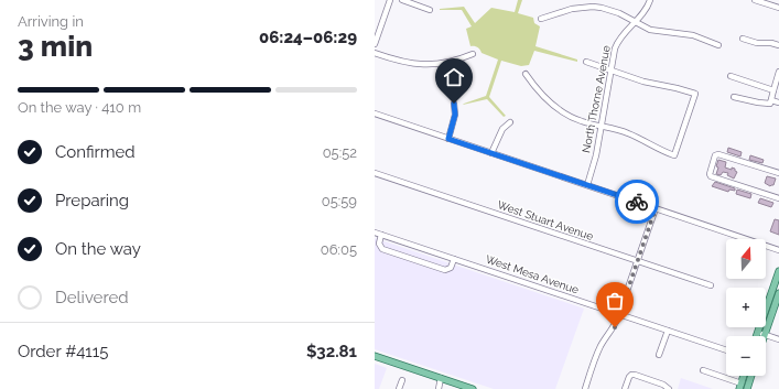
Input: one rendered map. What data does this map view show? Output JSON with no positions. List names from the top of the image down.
{
  "streets": {
    "street": ["North Thorne Avenue", "West Stuart Avenue", "West Mesa Avenue"]
  },
  "north": "top",
  "page": {
    "heading": ["3 min", "Arriving in", "06:24–06:29"],
    "panel": ["Order #4115", "$32.81"],
    "bar": "On the way · 410 m",
    "list": [
      ["Confirmed", "05:52"],
      ["Preparing", "05:59"],
      ["On the way", "06:05"],
      "Delivered"
    ],
    "map_buttons": ["+", "−"]
  }
}
